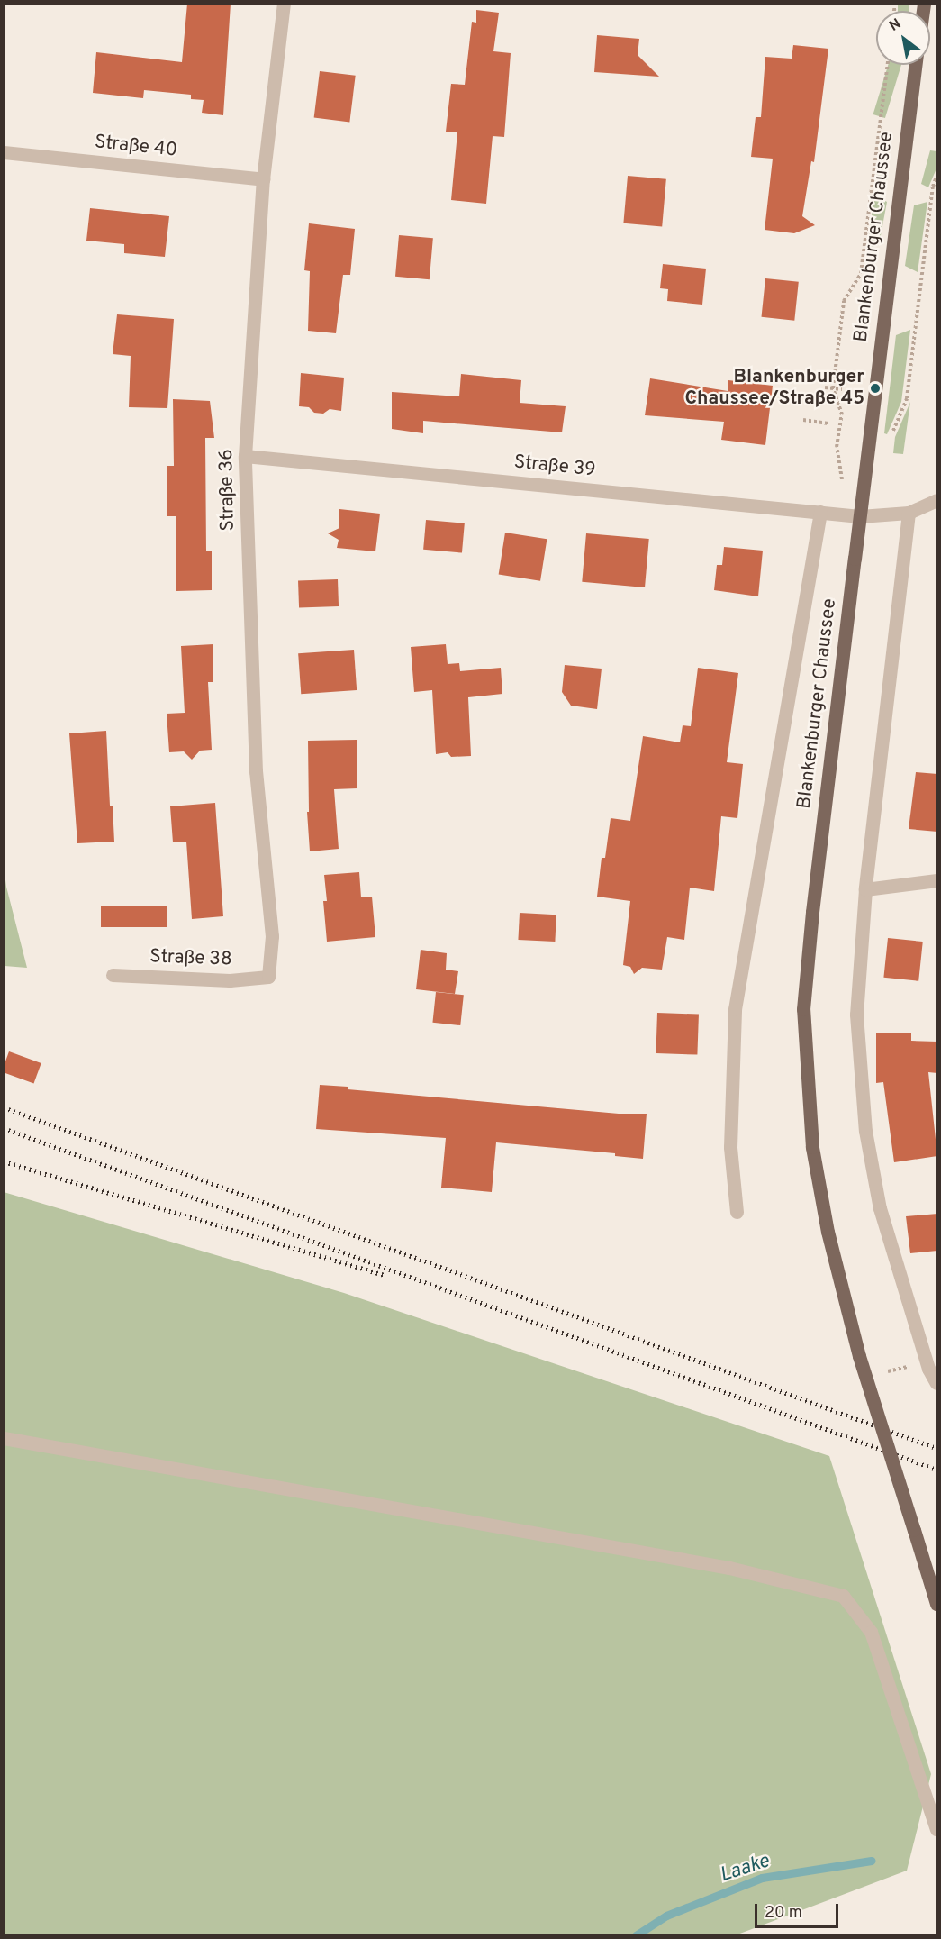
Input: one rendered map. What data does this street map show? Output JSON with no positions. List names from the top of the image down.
{
  "streets": {
    "main road": ["Blankenburger Chaussee"],
    "street": [
      "Straße 40",
      "Straße 39",
      "Straße 36",
      "Straße 38"
    ]
  },
  "crossings": [
    ["Straße 40", "Straße 36"],
    ["Blankenburger Chaussee", "Straße 39"],
    ["Straße 39", "Straße 36"],
    ["Straße 36", "Straße 38"]
  ],
  "water": ["Laake"],
  "places": ["Blankenburger Chaussee/Straße 45"],
  "scale_bar": "20 m",
  "north": "top left"
}
